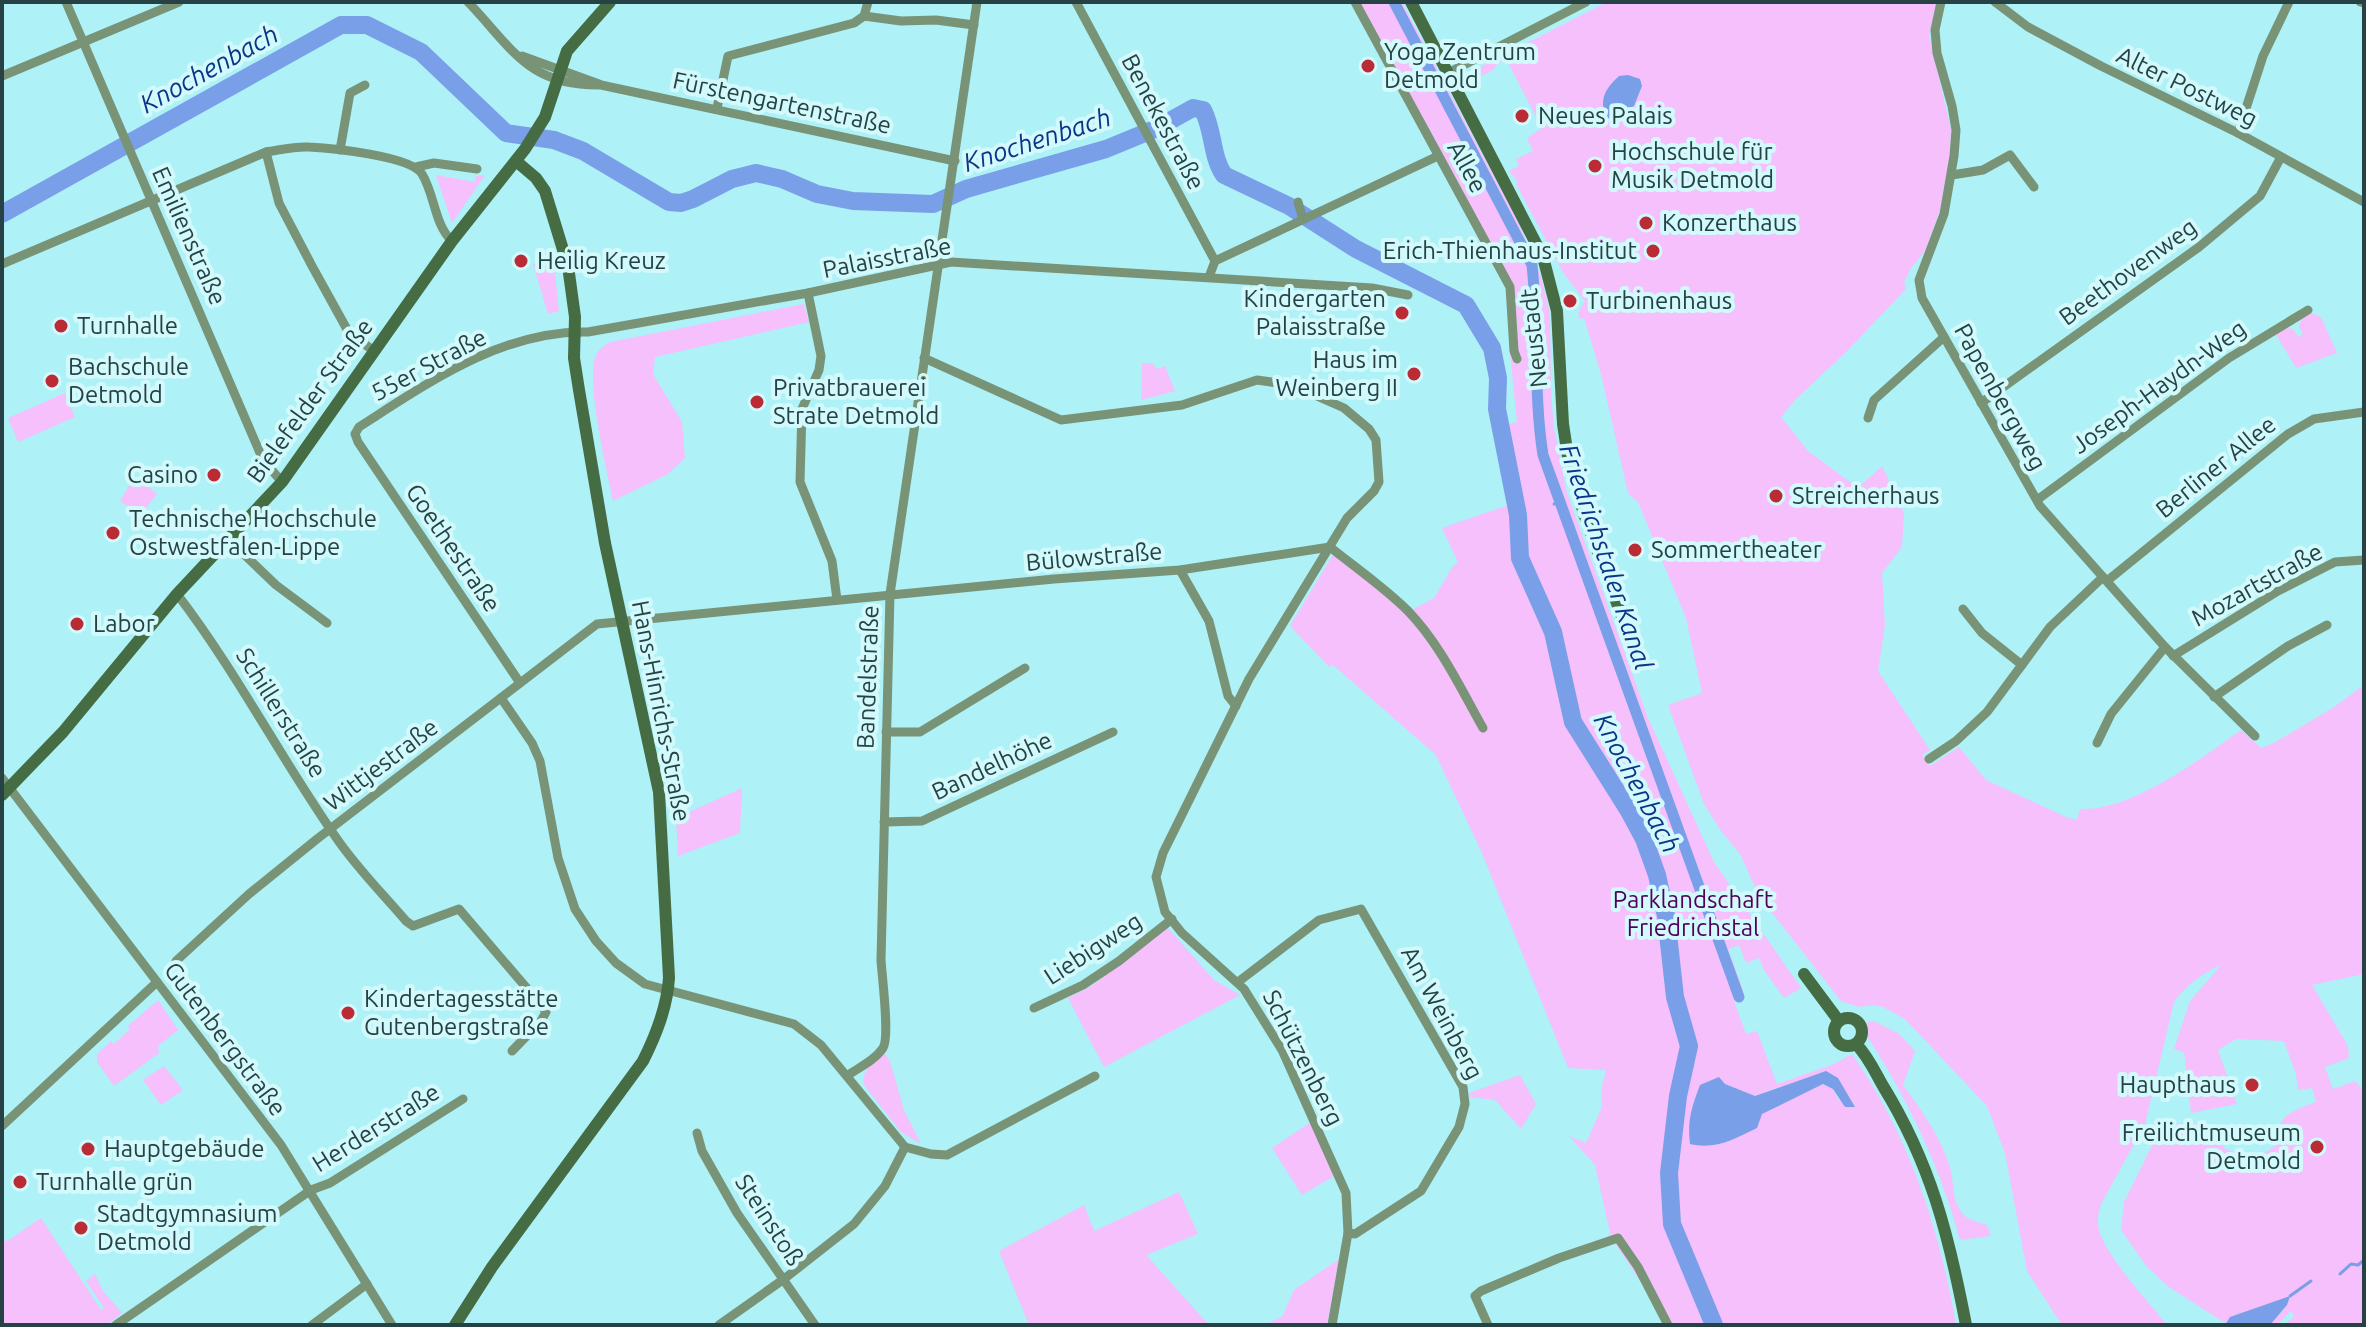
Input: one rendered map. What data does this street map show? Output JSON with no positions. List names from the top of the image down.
{
  "streets": {
    "main road": ["Neustadt", "Bielefelder Straße", "Hans-Hinrichs-Straße"],
    "street": [
      "Alter Postweg",
      "Fürstengartenstraße",
      "Benekestraße",
      "Allee",
      "Emilienstraße",
      "Palaisstraße",
      "Beethovenweg",
      "55er Straße",
      "Joseph-Haydn-Weg",
      "Papenbergweg",
      "Berliner Allee",
      "Goethestraße",
      "Bülowstraße",
      "Mozartstraße",
      "Bandelstraße",
      "Schillerstraße",
      "Wittjestraße",
      "Bandelhöhe",
      "Liebigweg",
      "Am Weinberg",
      "Gutenbergstraße",
      "Schützenberg",
      "Herderstraße",
      "Steinstoß"
    ]
  },
  "crossings": [
    ["Alter Postweg", "Beethovenweg"],
    ["Fürstengartenstraße", "Bielefelder Straße"],
    ["Fürstengartenstraße", "Bandelstraße"],
    ["Emilienstraße", "Bielefelder Straße"],
    ["Palaisstraße", "55er Straße"],
    ["Palaisstraße", "Bandelstraße"],
    ["Palaisstraße", "Hans-Hinrichs-Straße"],
    ["Beethovenweg", "Papenbergweg"],
    ["55er Straße", "Goethestraße"],
    ["55er Straße", "Hans-Hinrichs-Straße"],
    ["Joseph-Haydn-Weg", "Papenbergweg"],
    ["Papenbergweg", "Berliner Allee"],
    ["Papenbergweg", "Mozartstraße"],
    ["Bielefelder Straße", "Hans-Hinrichs-Straße"],
    ["Bielefelder Straße", "Schillerstraße"],
    ["Bielefelder Straße", "Gutenbergstraße"],
    ["Goethestraße", "Wittjestraße"],
    ["Bülowstraße", "Bandelstraße"],
    ["Bülowstraße", "Hans-Hinrichs-Straße"],
    ["Bülowstraße", "Wittjestraße"],
    ["Bülowstraße", "Schützenberg"],
    ["Bandelstraße", "Bandelhöhe"],
    ["Bandelstraße", "Schützenberg"],
    ["Hans-Hinrichs-Straße", "Wittjestraße"],
    ["Schillerstraße", "Wittjestraße"],
    ["Liebigweg", "Schützenberg"],
    ["Am Weinberg", "Schützenberg"],
    ["Gutenbergstraße", "Herderstraße"]
  ],
  "water": ["Knochenbach", "Friedrichstaler Kanal"],
  "parks": ["Parklandschaft Friedrichstal"],
  "places": [
    "Yoga Zentrum Detmold",
    "Neues Palais",
    "Hochschule für Musik Detmold",
    "Konzerthaus",
    "Erich-Thienhaus-Institut",
    "Heilig Kreuz",
    "Turbinenhaus",
    "Kindergarten Palaisstraße",
    "Turnhalle",
    "Haus im Weinberg II",
    "Bachschule Detmold",
    "Privatbrauerei Strate Detmold",
    "Casino",
    "Streicherhaus",
    "Technische Hochschule Ostwestfalen-Lippe",
    "Sommertheater",
    "Labor",
    "Kindertagesstätte Gutenbergstraße",
    "Haupthaus",
    "Freilichtmuseum Detmold",
    "Hauptgebäude",
    "Turnhalle grün",
    "Stadtgymnasium Detmold"
  ]
}
